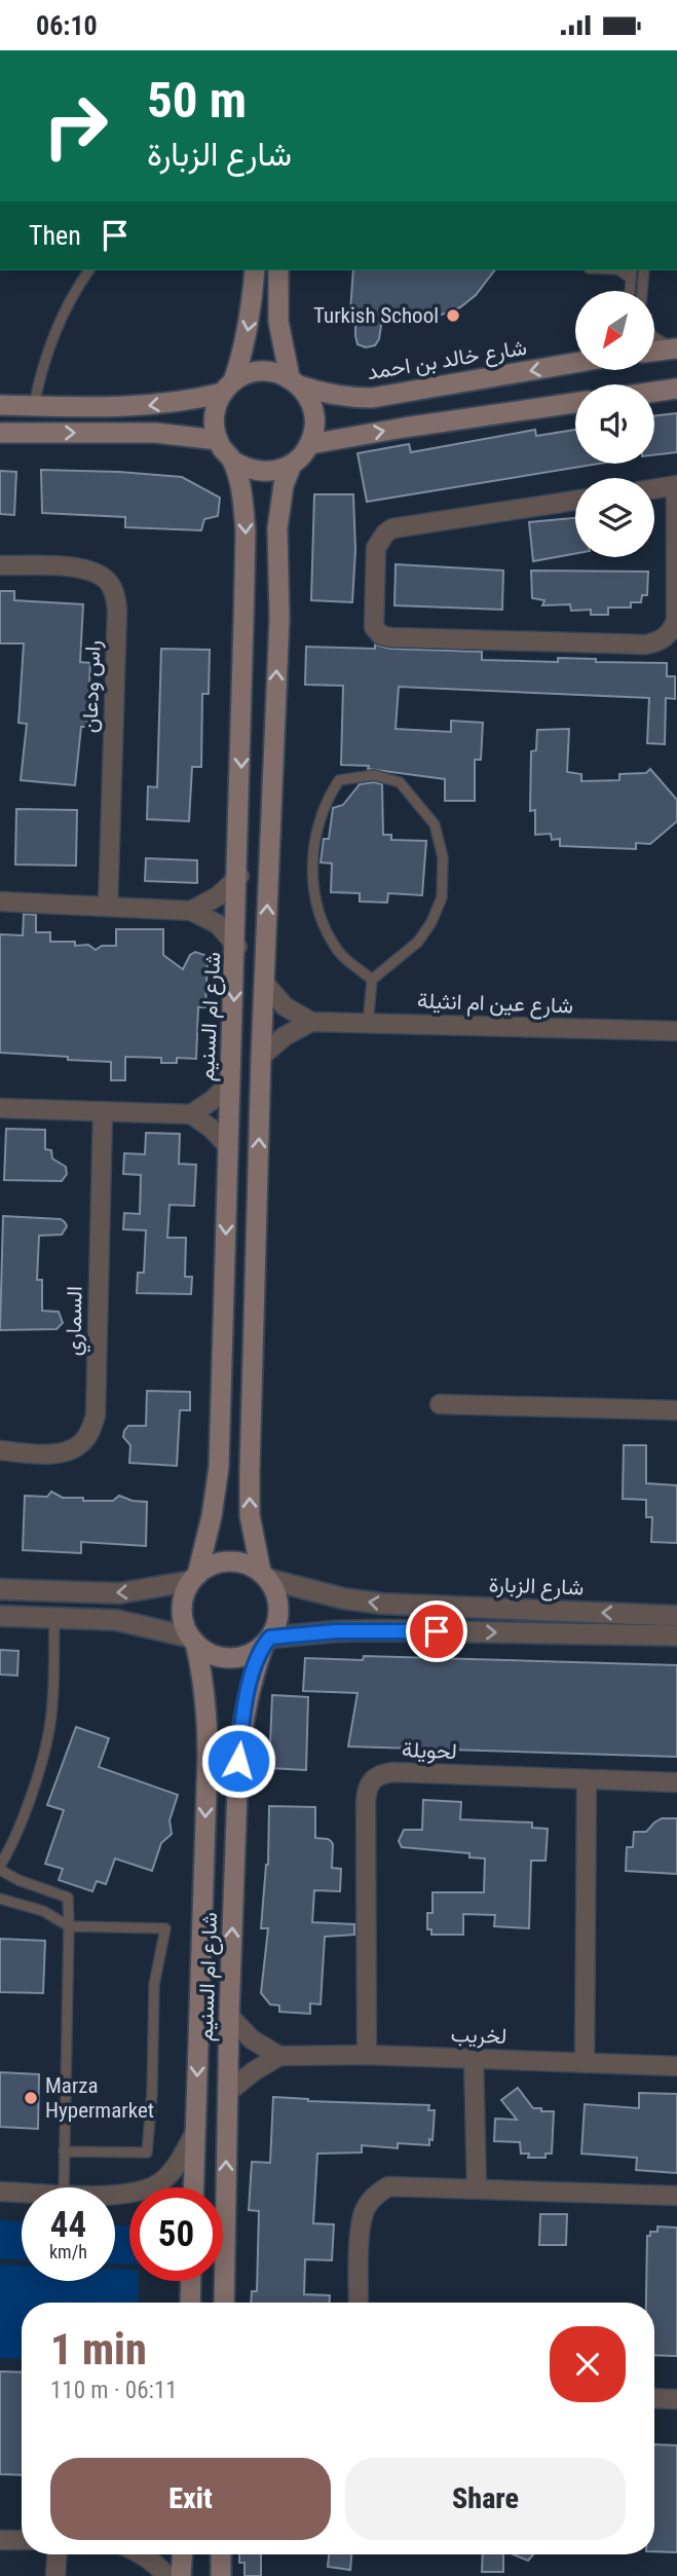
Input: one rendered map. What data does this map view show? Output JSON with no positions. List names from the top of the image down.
{
  "streets": {
    "main road": ["شارع خالد بن احمد", "شارع ام السنيم"],
    "street": [
      "راس ودعان",
      "شارع عين ام انثيلة",
      "السماري",
      "شارع الزبارة",
      "لحويلة",
      "لخريب"
    ]
  },
  "crossings": [
    ["شارع خالد بن احمد", "شارع ام السنيم"],
    ["شارع ام السنيم", "شارع الزبارة"],
    ["لحويلة", "لخريب"]
  ],
  "places": ["Turkish School", "Marza Hypermarket"],
  "north": "bottom left",
  "page": {
    "status": "06:10",
    "turn": ["50 m", "شارع الزبارة"],
    "then": "Then",
    "speed": "44 km/h",
    "limit": "50",
    "heading": ["1 min", "110 m · 06:11"],
    "buttons": ["Exit", "Share"]
  }
}
